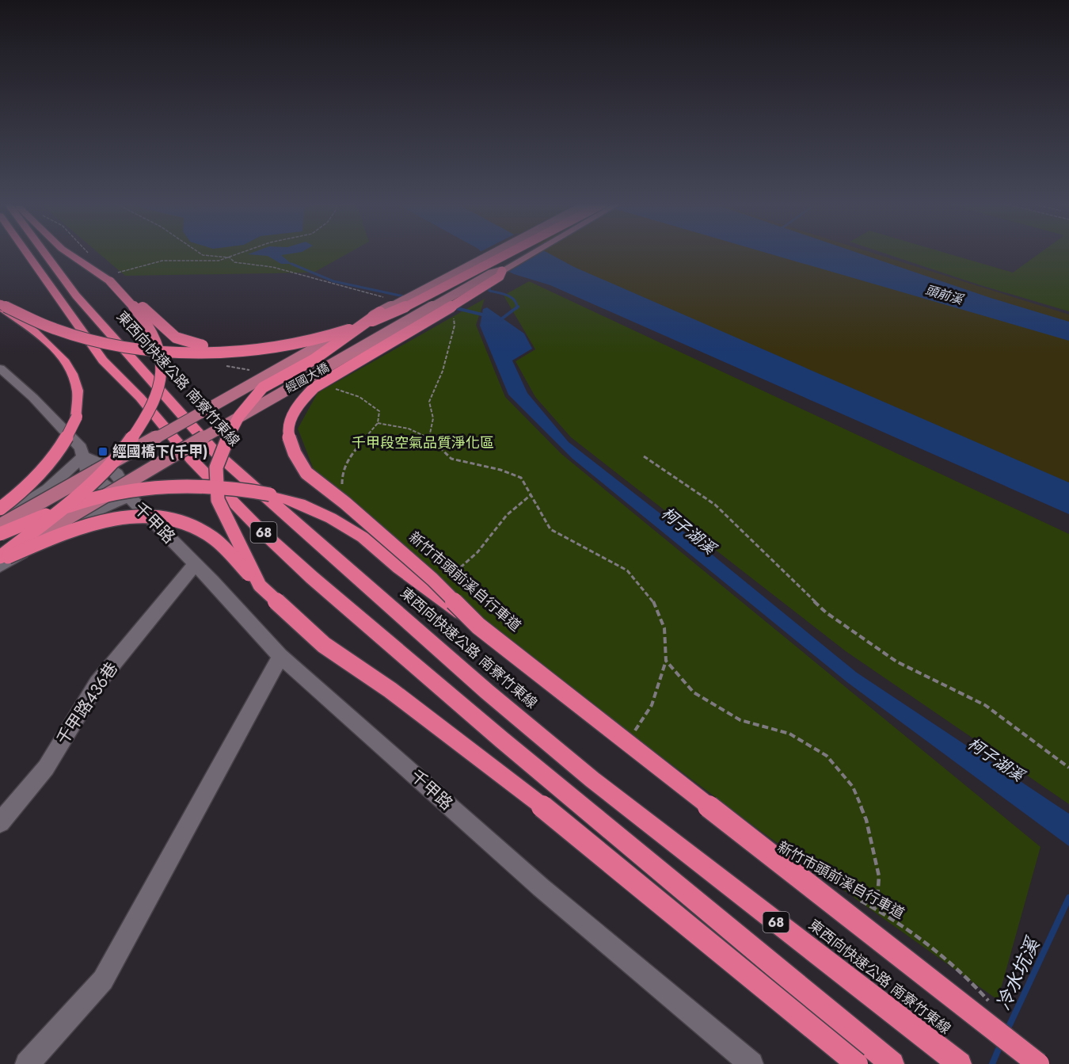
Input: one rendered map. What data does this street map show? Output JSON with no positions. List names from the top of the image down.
{
  "streets": {
    "highway": ["東西向快速公路 南寮竹東線", "68"],
    "main road": ["經國大橋"],
    "street": ["千甲路", "千甲路436巷"],
    "path": ["新竹市頭前溪自行車道"]
  },
  "crossings": [
    ["千甲路", "千甲路436巷"]
  ],
  "water": ["頭前溪", "柯子湖溪", "冷水坑溪"],
  "parks": ["千甲段空氣品質淨化區"],
  "places": {
    "transit": ["經國橋下(千甲)"]
  }
}
